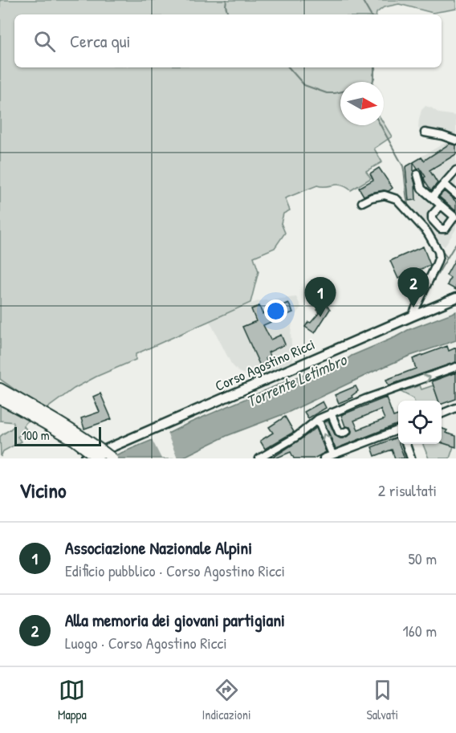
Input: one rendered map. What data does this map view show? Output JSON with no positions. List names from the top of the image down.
{
  "streets": {
    "main road": ["Corso Agostino Ricci"]
  },
  "water": ["Torrente Letimbro"],
  "scale_bar": "100 m",
  "north": "right",
  "page": {
    "search": "Cerca qui",
    "pins": ["2", "1"],
    "scale": "100 m",
    "heading": ["Vicino", "2 risultati"],
    "list": [
      {
        "mark": "1",
        "name": "Associazione Nazionale Alpini",
        "note": "Edificio pubblico · Corso Agostino Ricci",
        "value": "50 m"
      },
      {
        "mark": "2",
        "name": "Alla memoria dei giovani partigiani",
        "note": "Luogo · Corso Agostino Ricci",
        "value": "160 m"
      }
    ],
    "nav": ["Mappa", "Indicazioni", "Salvati"]
  }
}
